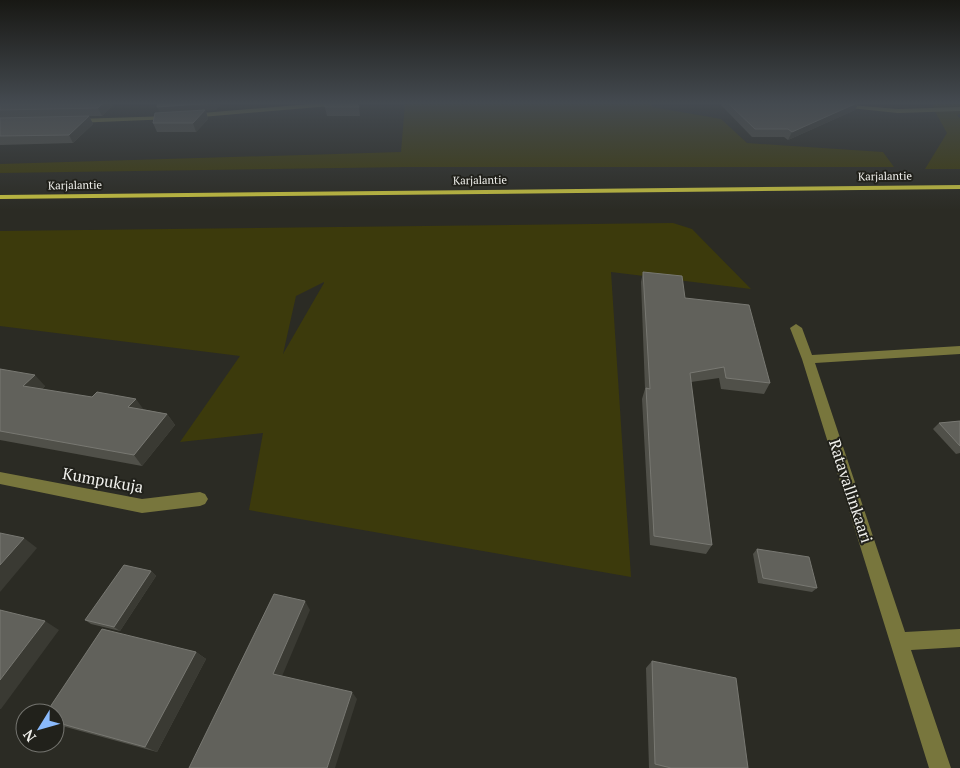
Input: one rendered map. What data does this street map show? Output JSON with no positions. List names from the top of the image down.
{
  "streets": {
    "main road": ["Karjalantie"],
    "street": ["Kumpukuja", "Ratavallinkaari"]
  },
  "north": "bottom left"
}
